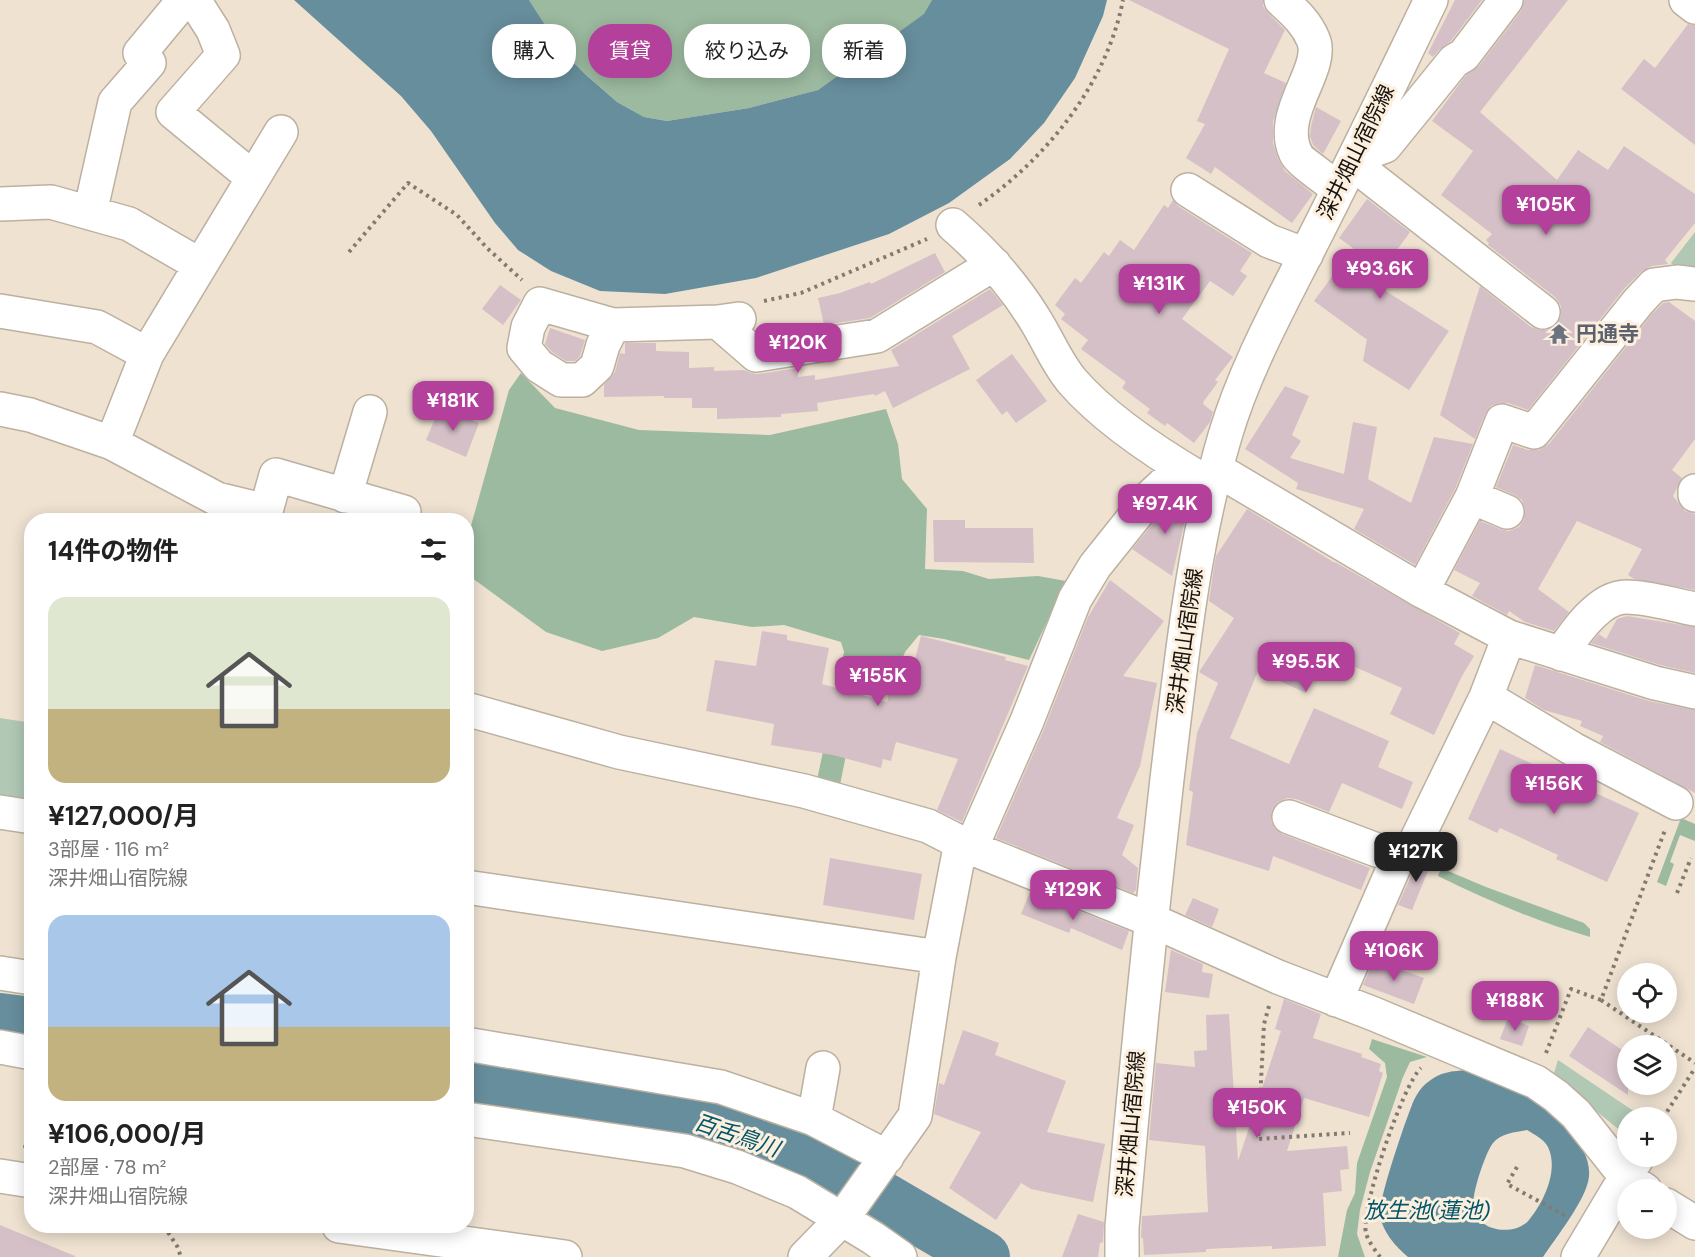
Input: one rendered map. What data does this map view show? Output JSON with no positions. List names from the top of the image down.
{
  "streets": {
    "street": ["深井畑山宿院線"]
  },
  "water": ["百舌鳥川", "放生池(蓮池)"],
  "places": {
    "temple": ["円通寺"]
  },
  "page": {
    "chip": [
      "購入",
      "賃貸",
      "絞り込み",
      "新着"
    ],
    "price": [
      "¥105K",
      "¥93.6K",
      "¥131K",
      "¥120K",
      "¥181K",
      "¥97.4K",
      "¥95.5K",
      "¥155K",
      "¥156K",
      "¥127K",
      "¥129K",
      "¥106K",
      "¥188K",
      "¥150K"
    ],
    "heading": "14件の物件",
    "list": [
      {
        "name": "¥127,000/月",
        "note": "3部屋 · 116 m² · 深井畑山宿院線"
      },
      {
        "name": "¥106,000/月",
        "note": "2部屋 · 78 m² · 深井畑山宿院線"
      }
    ],
    "map_buttons": ["+", "−"]
  }
}
